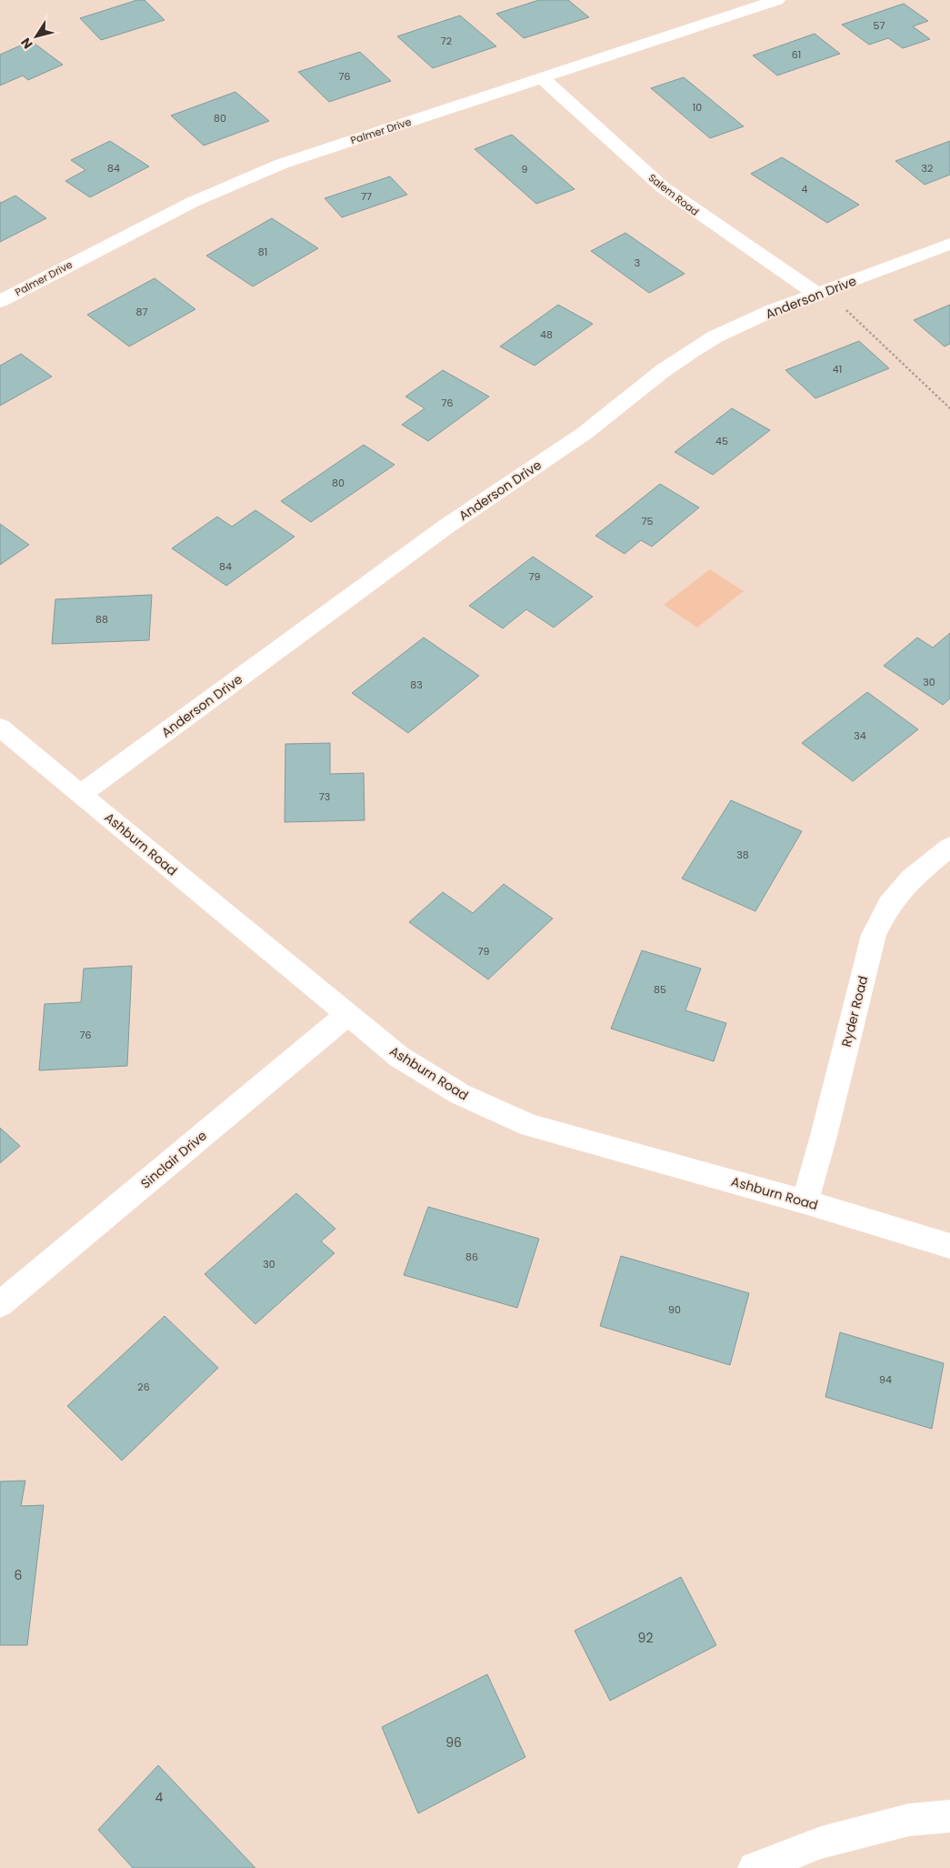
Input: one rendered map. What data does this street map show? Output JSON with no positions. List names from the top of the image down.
{
  "streets": {
    "street": [
      "Palmer Drive",
      "Salem Road",
      "Anderson Drive",
      "Ashburn Road",
      "Ryder Road",
      "Sinclair Drive"
    ]
  },
  "crossings": [
    ["Palmer Drive", "Salem Road"],
    ["Salem Road", "Anderson Drive"],
    ["Anderson Drive", "Ashburn Road"],
    ["Ashburn Road", "Ryder Road"],
    ["Ashburn Road", "Sinclair Drive"]
  ],
  "house_numbers": [
    "57",
    "72",
    "61",
    "76",
    "10",
    "80",
    "84",
    "32",
    "9",
    "4",
    "77",
    "81",
    "3",
    "87",
    "48",
    "41",
    "76",
    "45",
    "80",
    "75",
    "84",
    "79",
    "88",
    "30",
    "83",
    "34",
    "73",
    "38",
    "79",
    "85",
    "76",
    "86",
    "30",
    "90",
    "94",
    "26",
    "6",
    "92",
    "96",
    "4"
  ],
  "north": "bottom left"
}
